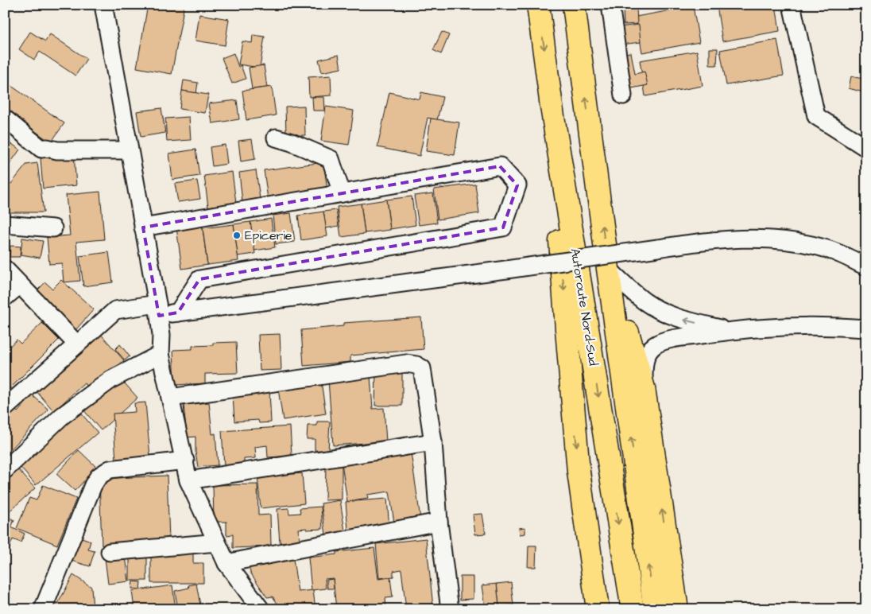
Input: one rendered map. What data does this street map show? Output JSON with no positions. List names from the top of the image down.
{
  "streets": {
    "highway": ["Autoroute Nord-Sud"]
  },
  "places": ["Epicerie"]
}
